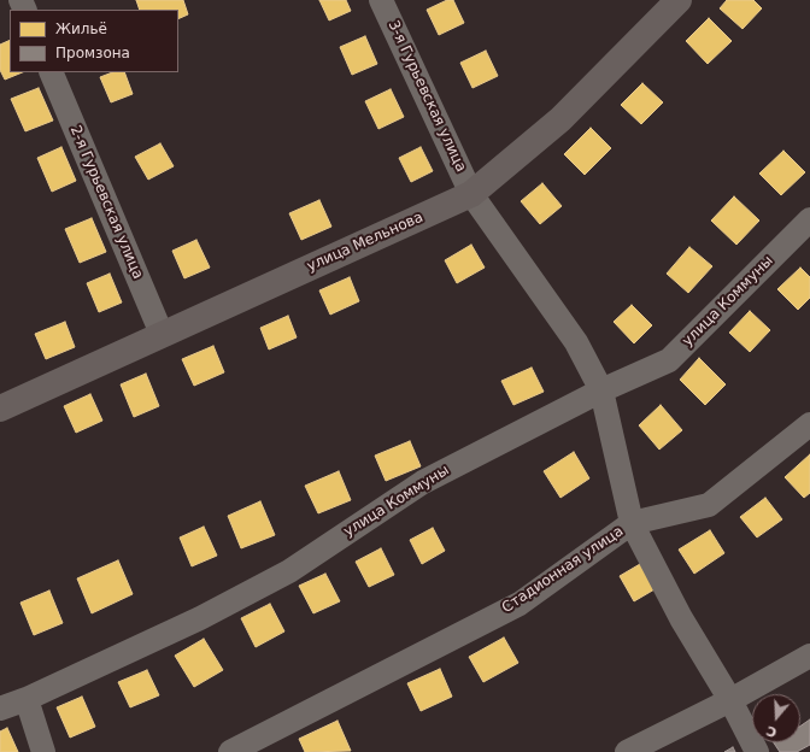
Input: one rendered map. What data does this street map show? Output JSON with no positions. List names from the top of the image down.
{
  "streets": {
    "main road": ["улица Мельнова"],
    "street": [
      "3-я Гурьевская улица",
      "2-я Гурьевская улица",
      "улица Коммуны",
      "Стадионная улица"
    ]
  },
  "crossings": [
    ["3-я Гурьевская улица", "улица Мельнова"],
    ["3-я Гурьевская улица", "улица Коммуны"],
    ["3-я Гурьевская улица", "Стадионная улица"],
    ["2-я Гурьевская улица", "улица Мельнова"]
  ],
  "legend": ["Жильё", "Промзона"],
  "north": "bottom"
}
